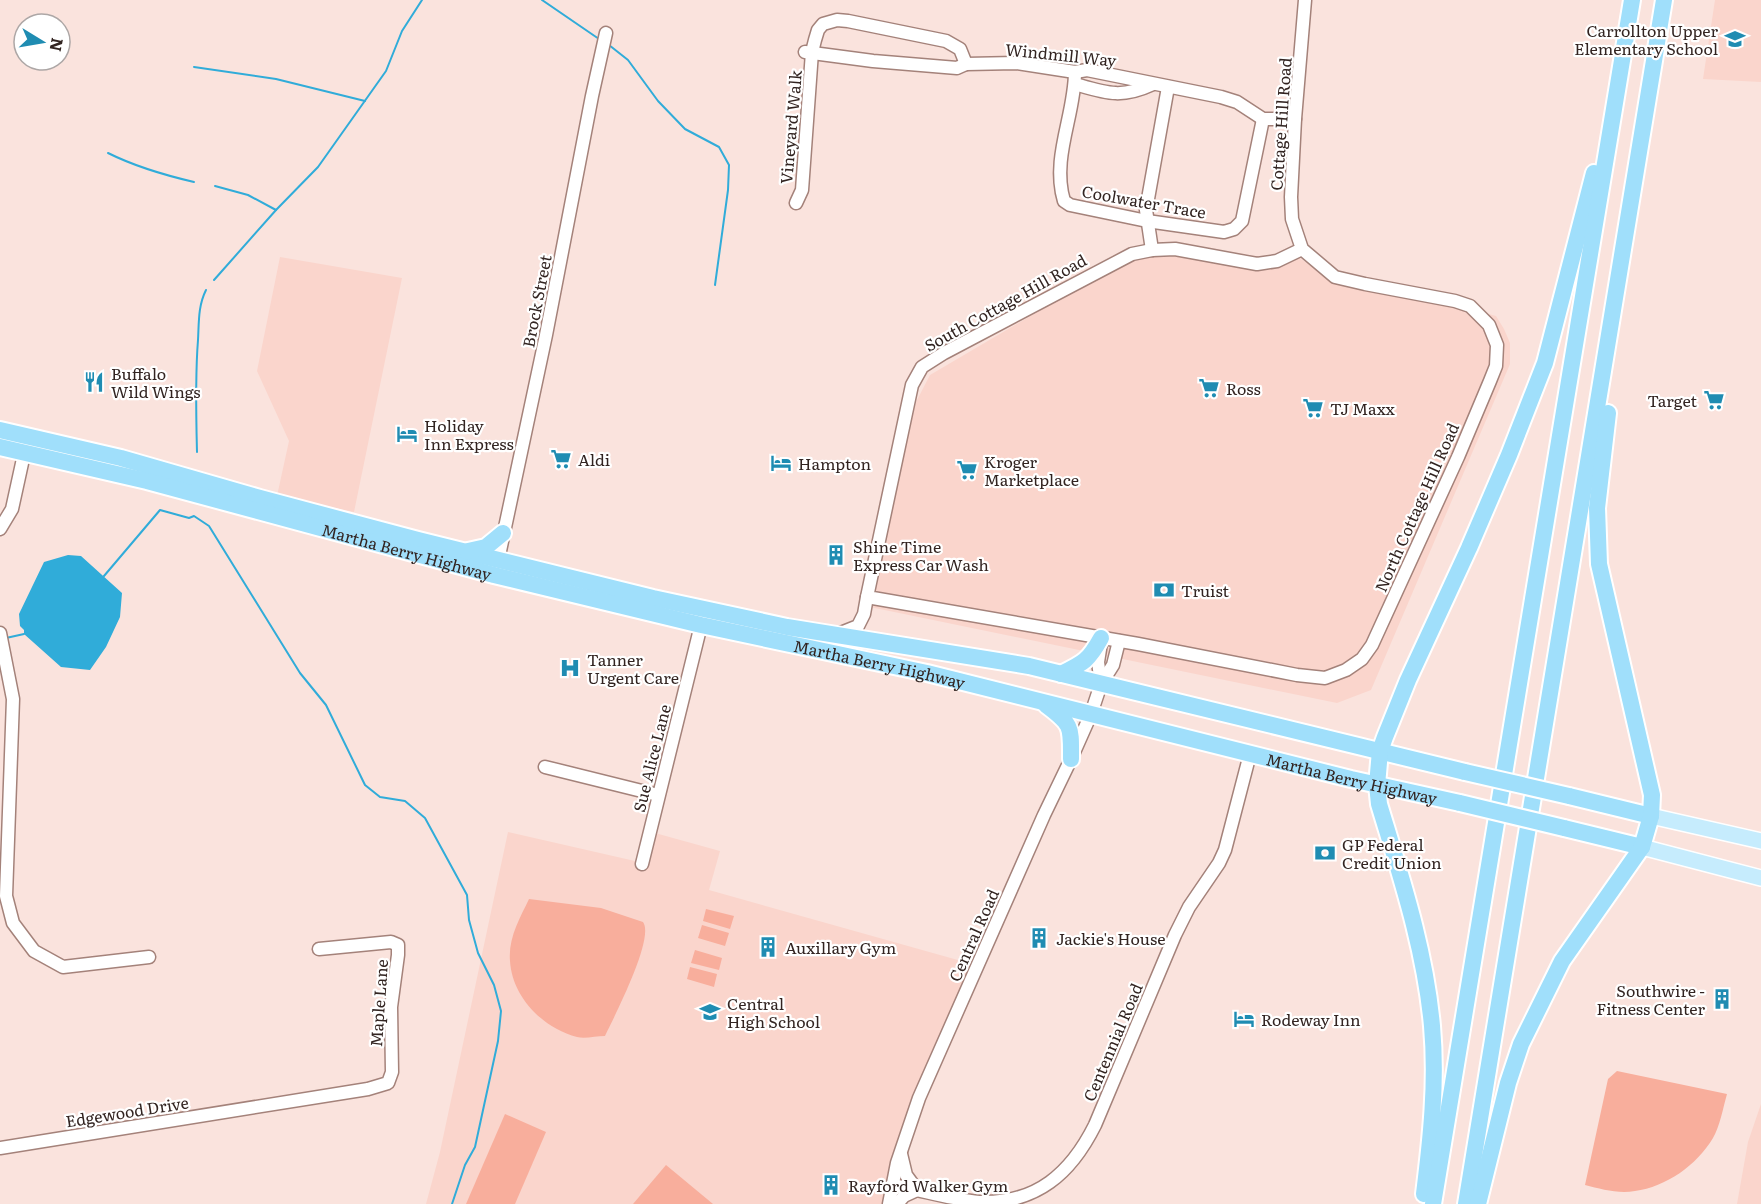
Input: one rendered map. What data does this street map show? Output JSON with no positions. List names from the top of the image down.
{
  "streets": {
    "highway": ["Martha Berry Highway"],
    "street": [
      "Windmill Way",
      "Cottage Hill Road",
      "Vineyard Walk",
      "Coolwater Trace",
      "Brock Street",
      "South Cottage Hill Road",
      "North Cottage Hill Road",
      "Sue Alice Lane",
      "Central Road",
      "Maple Lane",
      "Centennial Road",
      "Edgewood Drive"
    ]
  },
  "crossings": [
    ["Windmill Way", "Vineyard Walk"],
    ["Windmill Way", "Coolwater Trace"],
    ["Cottage Hill Road", "South Cottage Hill Road"],
    ["Cottage Hill Road", "North Cottage Hill Road"],
    ["Brock Street", "Martha Berry Highway"],
    ["South Cottage Hill Road", "North Cottage Hill Road"],
    ["North Cottage Hill Road", "Central Road"],
    ["Martha Berry Highway", "Sue Alice Lane"],
    ["Martha Berry Highway", "Central Road"],
    ["Martha Berry Highway", "Centennial Road"],
    ["Central Road", "Centennial Road"],
    ["Maple Lane", "Edgewood Drive"]
  ],
  "places": {
    "school or university": ["Carrollton Upper Elementary School", "Central High School"],
    "restaurant": ["Buffalo Wild Wings"],
    "supermarket": [
      "Ross",
      "Target",
      "TJ Maxx",
      "Aldi",
      "Kroger Marketplace"
    ],
    "hotel": ["Holiday Inn Express", "Hampton", "Rodeway Inn"],
    "building": [
      "Shine Time Express Car Wash",
      "Jackie's House",
      "Auxillary Gym",
      "Southwire - Fitness Center",
      "Rayford Walker Gym"
    ],
    "bank": ["Truist", "GP Federal Credit Union"],
    "hospital": ["Tanner Urgent Care"]
  },
  "north": "right"
}
